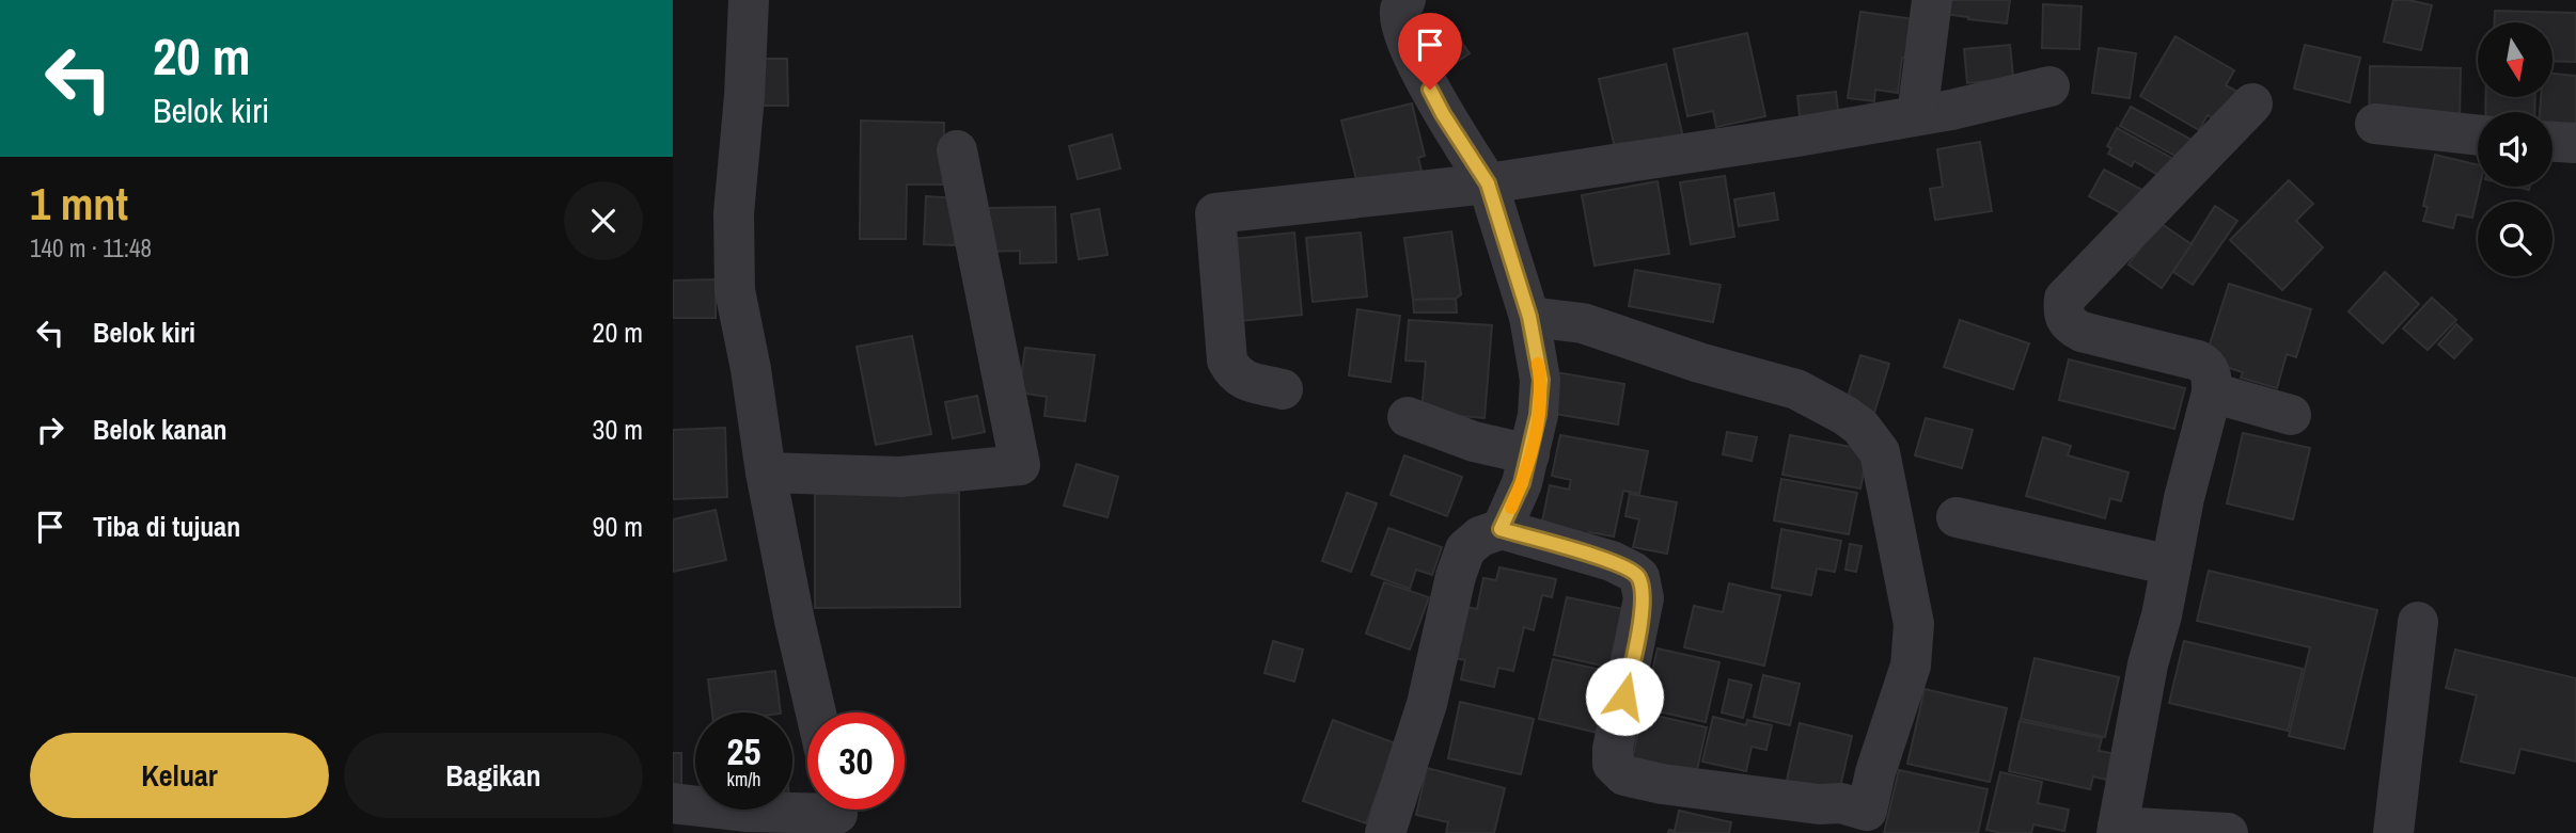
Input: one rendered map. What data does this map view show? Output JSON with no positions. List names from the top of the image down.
{
  "north": "bottom",
  "page": {
    "turn": ["20 m", "Belok kiri"],
    "heading": ["1 mnt", "140 m · 11:48"],
    "list": [
      {
        "name": "Belok kiri",
        "value": "20 m"
      },
      {
        "name": "Belok kanan",
        "value": "30 m"
      },
      {
        "name": "Tiba di tujuan",
        "value": "90 m"
      }
    ],
    "speed": "25 km/h",
    "limit": "30",
    "buttons": ["Keluar", "Bagikan"]
  }
}
